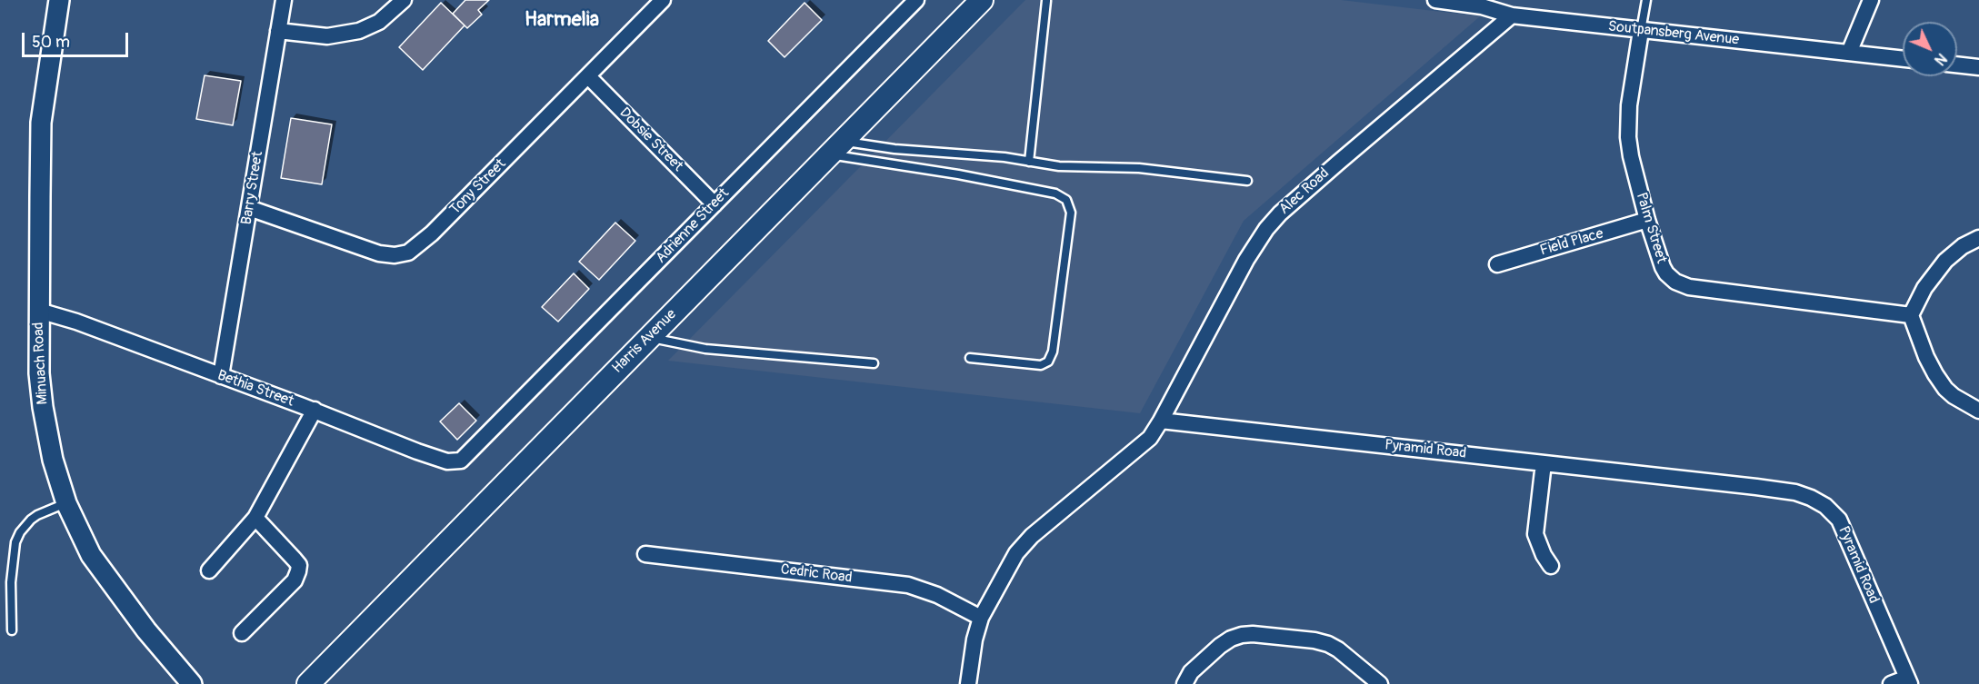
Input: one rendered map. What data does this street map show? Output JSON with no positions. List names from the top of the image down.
{
  "streets": {
    "main road": ["Harris Avenue"],
    "street": [
      "Soutpansberg Avenue",
      "Dobsie Street",
      "Tony Street",
      "Barry Street",
      "Alec Road",
      "Adrienne Street",
      "Palm Street",
      "Field Place",
      "Minuach Road",
      "Bethia Street",
      "Pyramid Road",
      "Cedric Road"
    ]
  },
  "crossings": [
    ["Soutpansberg Avenue", "Alec Road"],
    ["Soutpansberg Avenue", "Palm Street"],
    ["Dobsie Street", "Tony Street"],
    ["Dobsie Street", "Adrienne Street"],
    ["Tony Street", "Barry Street"],
    ["Barry Street", "Bethia Street"],
    ["Alec Road", "Pyramid Road"],
    ["Adrienne Street", "Bethia Street"],
    ["Palm Street", "Field Place"],
    ["Minuach Road", "Bethia Street"]
  ],
  "districts": ["Harmelia"],
  "scale_bar": "50 m",
  "north": "bottom right"
}
